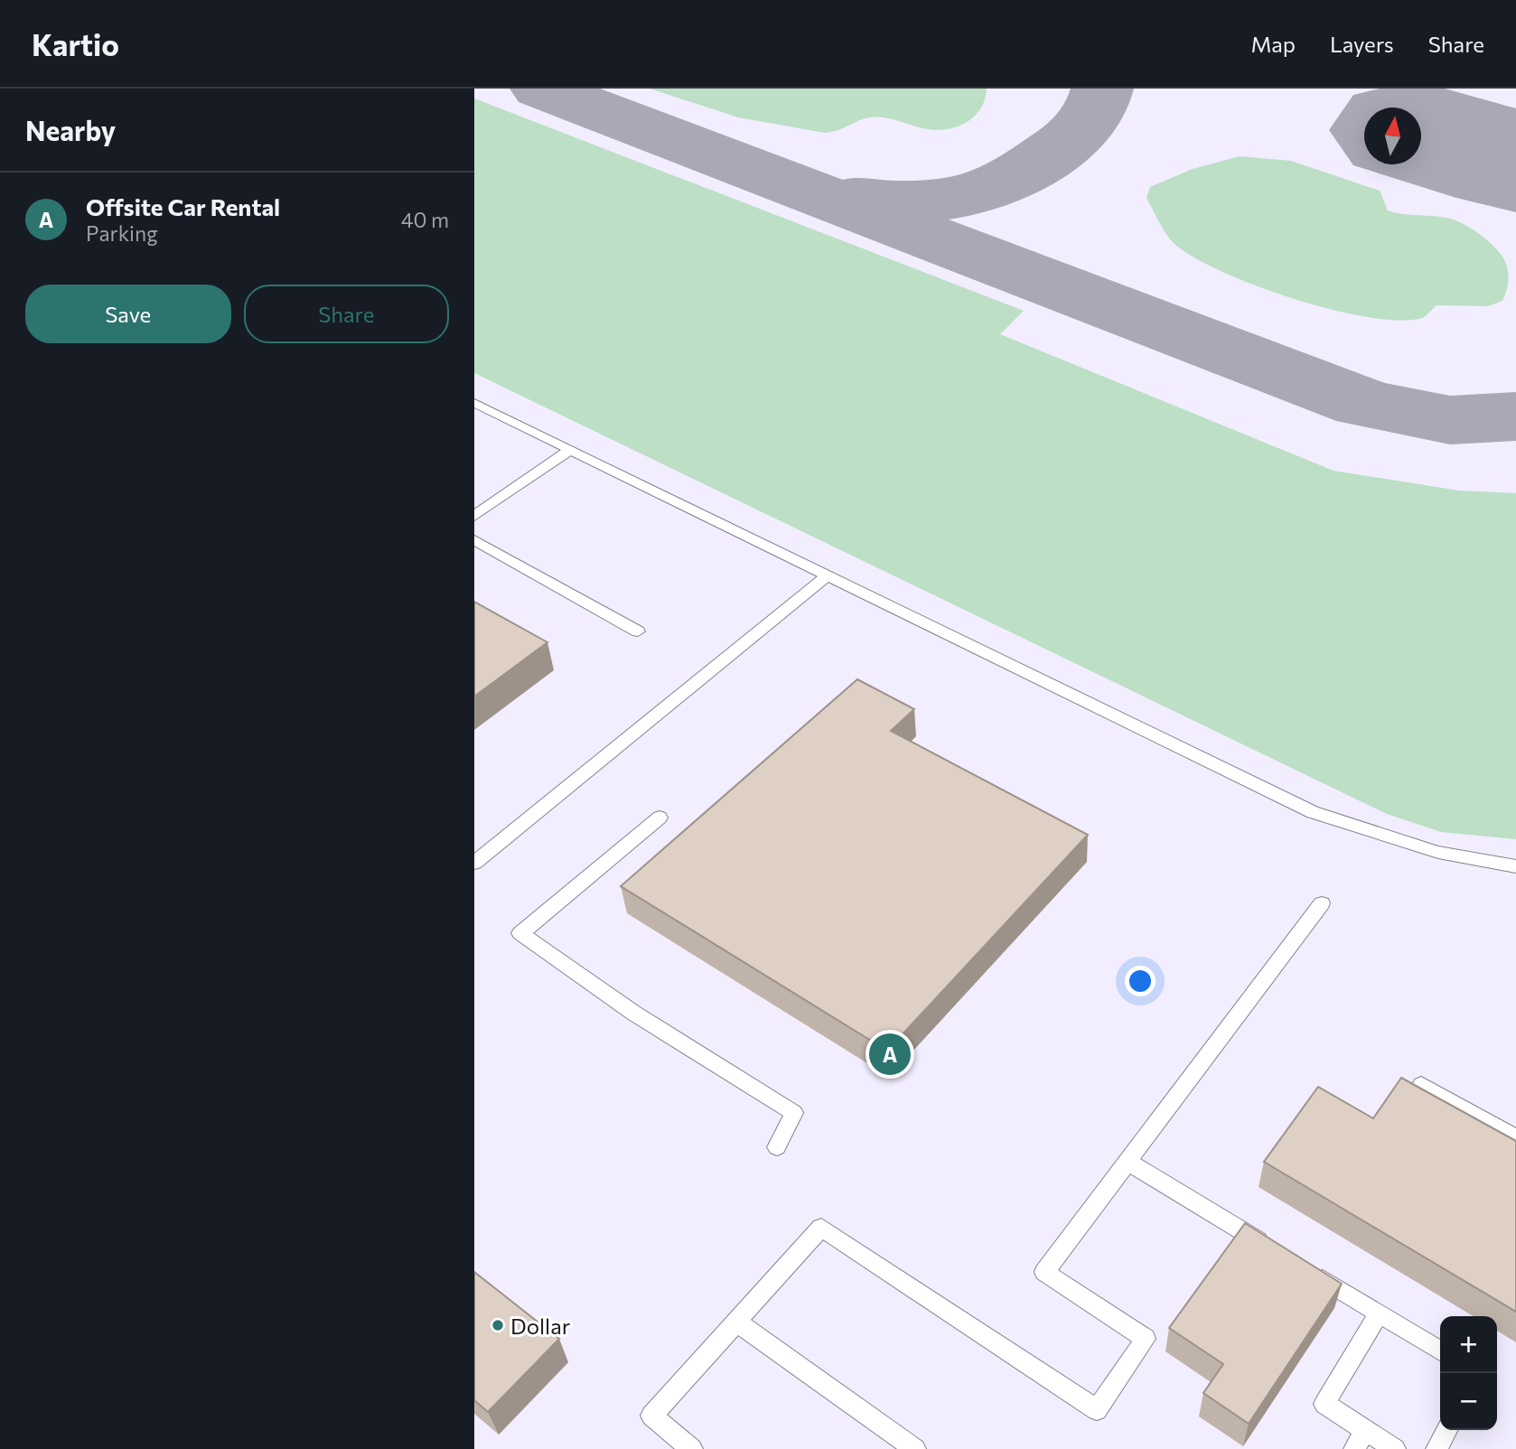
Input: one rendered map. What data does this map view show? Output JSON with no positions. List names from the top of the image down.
{
  "places": ["Dollar"],
  "north": "top",
  "page": {
    "header": "Kartio",
    "nav": ["Map", "Layers", "Share"],
    "heading": "Nearby",
    "list": [
      {
        "mark": "A",
        "name": "Offsite Car Rental",
        "note": "Parking",
        "value": "40 m"
      }
    ],
    "buttons": ["Save", "Share"],
    "pins": "A",
    "map_buttons": ["+", "−"]
  }
}
